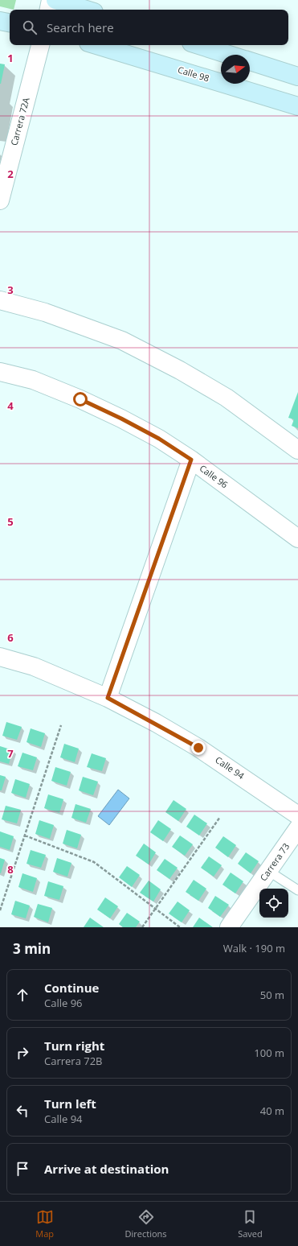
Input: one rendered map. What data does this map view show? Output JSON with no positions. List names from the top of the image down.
{
  "streets": {
    "street": [
      "Calle 98",
      "Carrera 72A",
      "Calle 96",
      "Calle 94",
      "Carrera 73"
    ]
  },
  "north": "right",
  "page": {
    "search": "Search here",
    "heading": ["3 min", "Walk · 190 m"],
    "list": [
      ["Continue", "Calle 96", "50 m"],
      ["Turn right", "Carrera 72B", "100 m"],
      ["Turn left", "Calle 94", "40 m"],
      "Arrive at destination"
    ],
    "nav": ["Map", "Directions", "Saved"]
  },
  "grid": {
    "rows": [
      "1",
      "2",
      "3",
      "4",
      "5",
      "6",
      "7",
      "8"
    ]
  }
}
